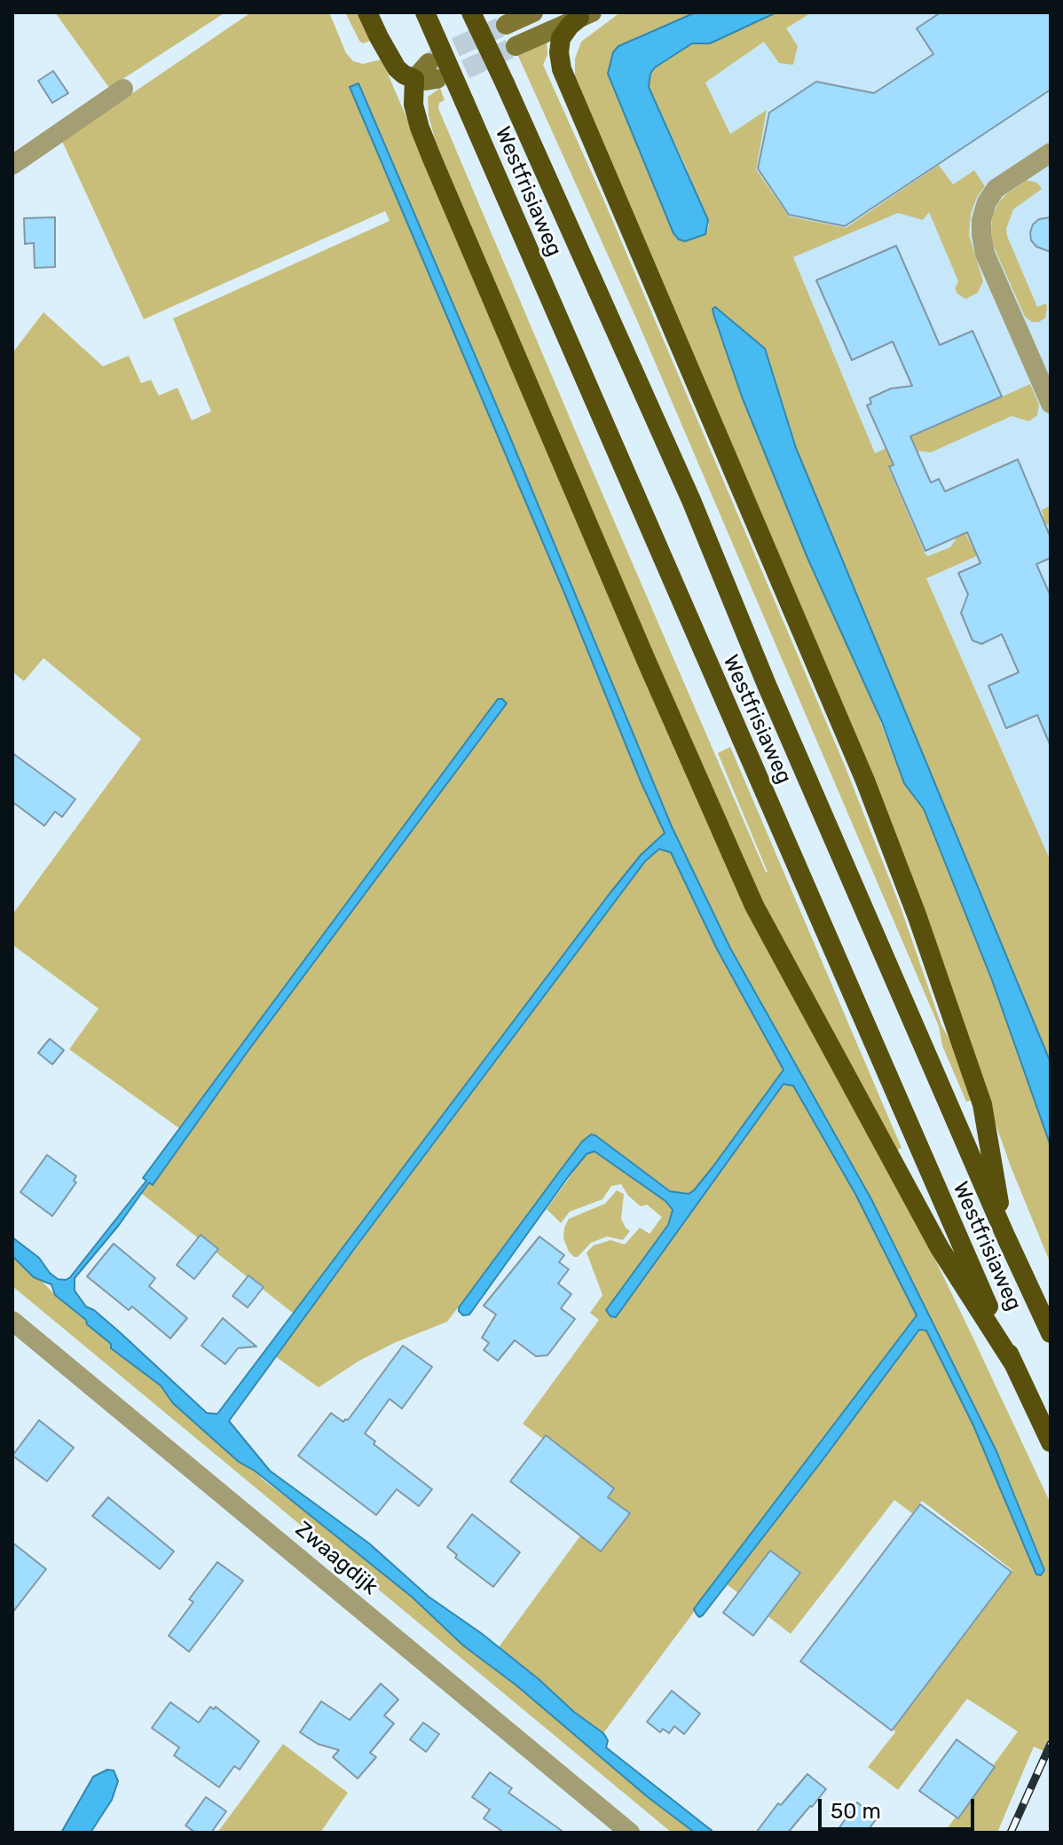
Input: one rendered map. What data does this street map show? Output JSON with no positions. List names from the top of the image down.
{
  "streets": {
    "highway": ["Westfrisiaweg"],
    "street": ["Zwaagdijk"]
  },
  "scale_bar": "50 m"
}
